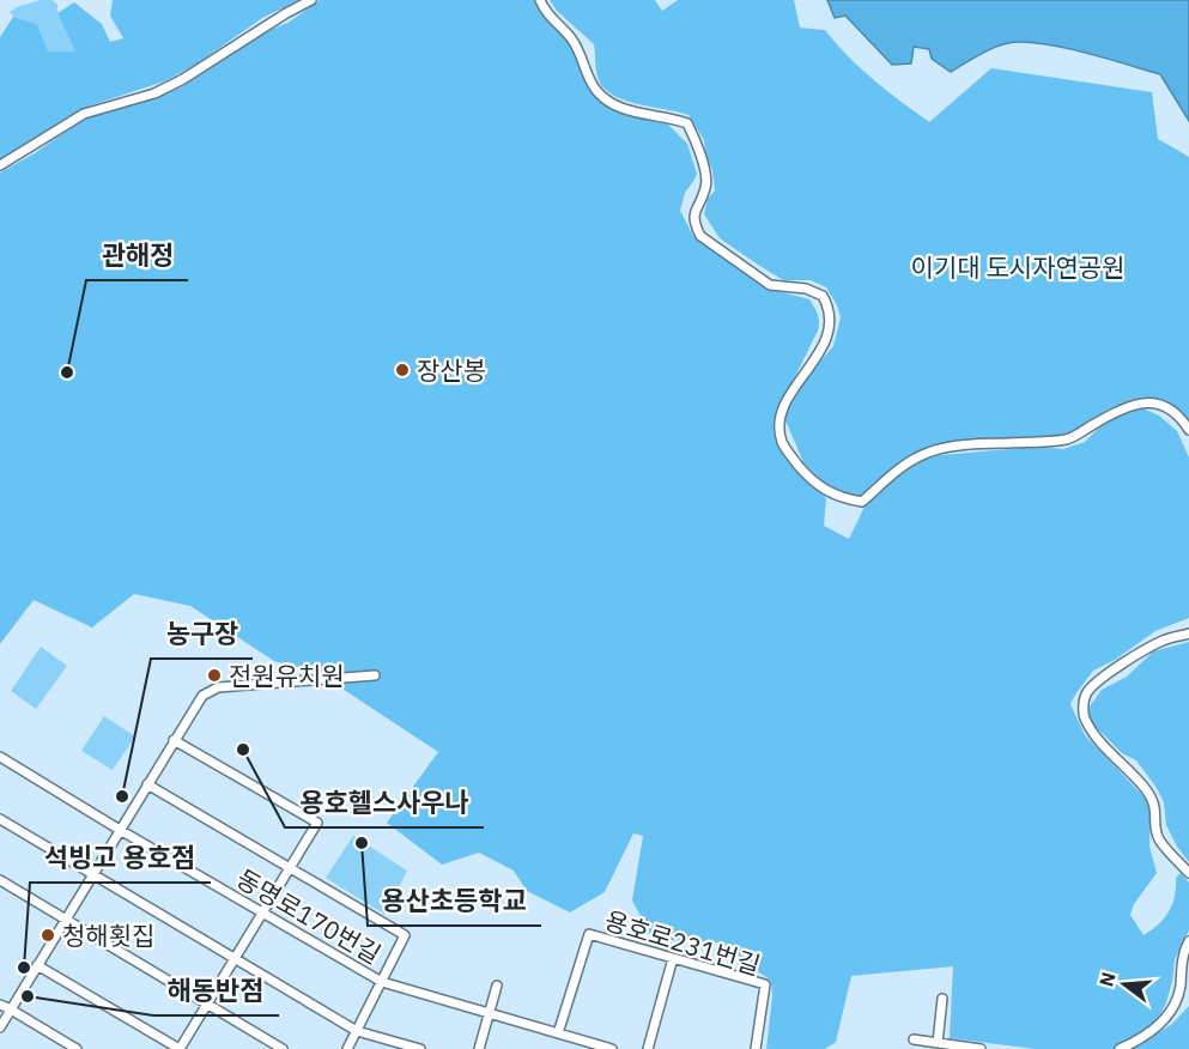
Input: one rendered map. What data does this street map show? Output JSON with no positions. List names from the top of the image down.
{
  "streets": {
    "street": ["동명로170번길", "용호로231번길"]
  },
  "crossings": [
    ["동명로170번길", "용호로231번길"]
  ],
  "parks": ["이기대 도시자연공원"],
  "places": [
    "장산봉",
    "관해정",
    "전원유치원",
    "용호헬스사우나",
    "농구장",
    "용산초등학교",
    "청해횟집",
    "석빙고 용호점",
    "해동반점"
  ],
  "north": "left"
}
